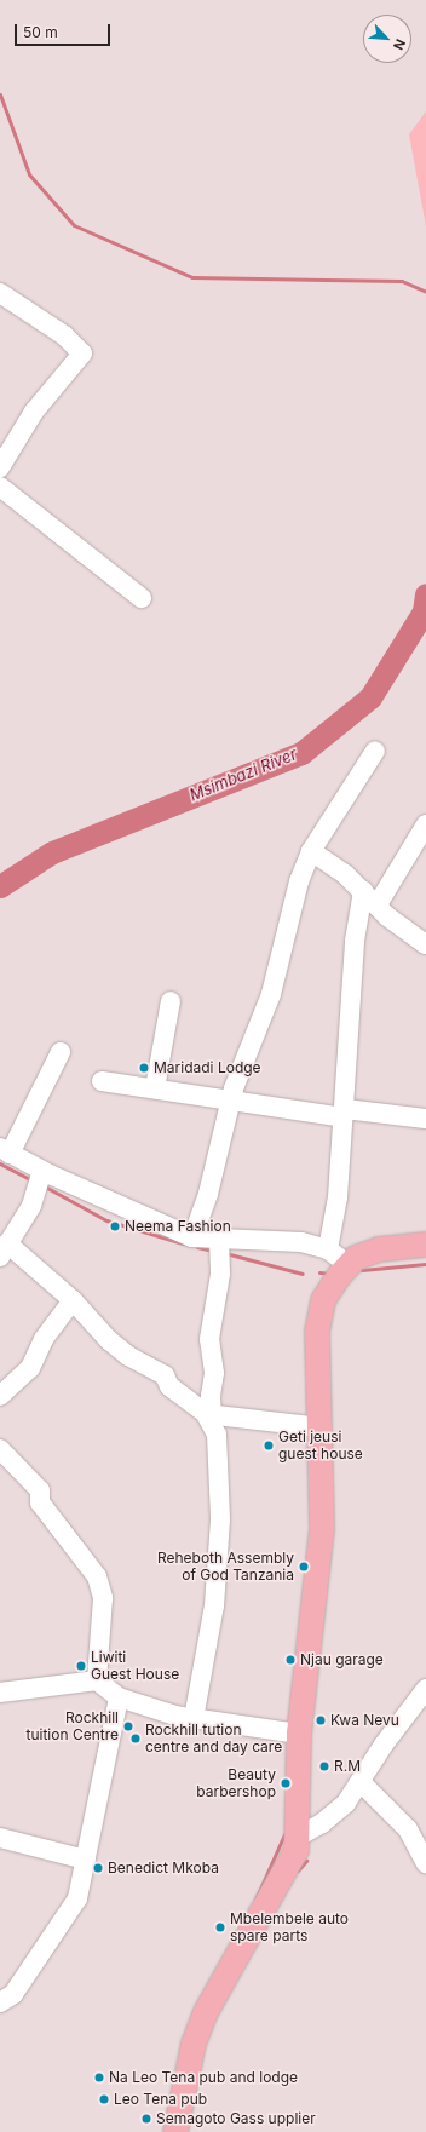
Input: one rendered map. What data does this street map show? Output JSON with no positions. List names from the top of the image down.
{
  "water": ["Msimbazi River"],
  "places": [
    "Maridadi Lodge",
    "Neema Fashion",
    "Geti jeusi guest house",
    "Reheboth Assembly of God Tanzania",
    "Njau garage",
    "Liwiti Guest House",
    "Kwa Nevu",
    "Rockhill tuition Centre",
    "Rockhill tution centre and day care",
    "R.M",
    "Beauty barbershop",
    "Benedict Mkoba",
    "Mbelembele auto spare parts",
    "Na Leo Tena pub and lodge",
    "Leo Tena pub",
    "Semagoto Gass upplier"
  ],
  "scale_bar": "50 m",
  "north": "bottom right"
}
